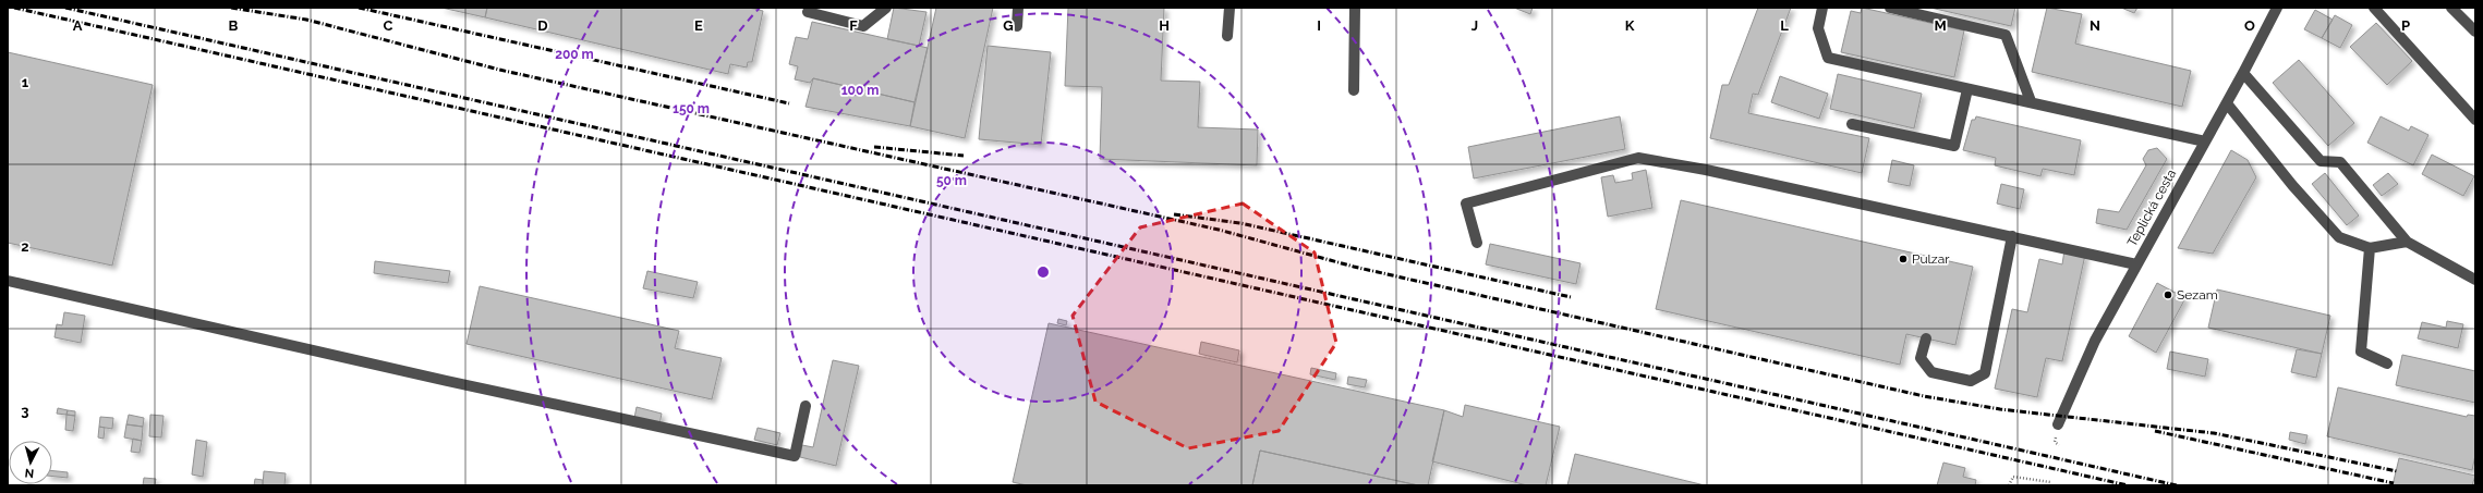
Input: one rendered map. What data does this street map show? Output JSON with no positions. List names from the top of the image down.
{
  "streets": {
    "street": ["Teplická cesta"]
  },
  "places": ["Pulzar", "Sezam"],
  "north": "bottom",
  "grid": {
    "columns": [
      "A",
      "B",
      "C",
      "D",
      "E",
      "F",
      "G",
      "H",
      "I",
      "J",
      "K",
      "L",
      "M",
      "N",
      "O",
      "P"
    ],
    "rows": ["1", "2", "3"]
  },
  "rings": [
    "200 m",
    "100 m",
    "150 m",
    "50 m"
  ]
}
